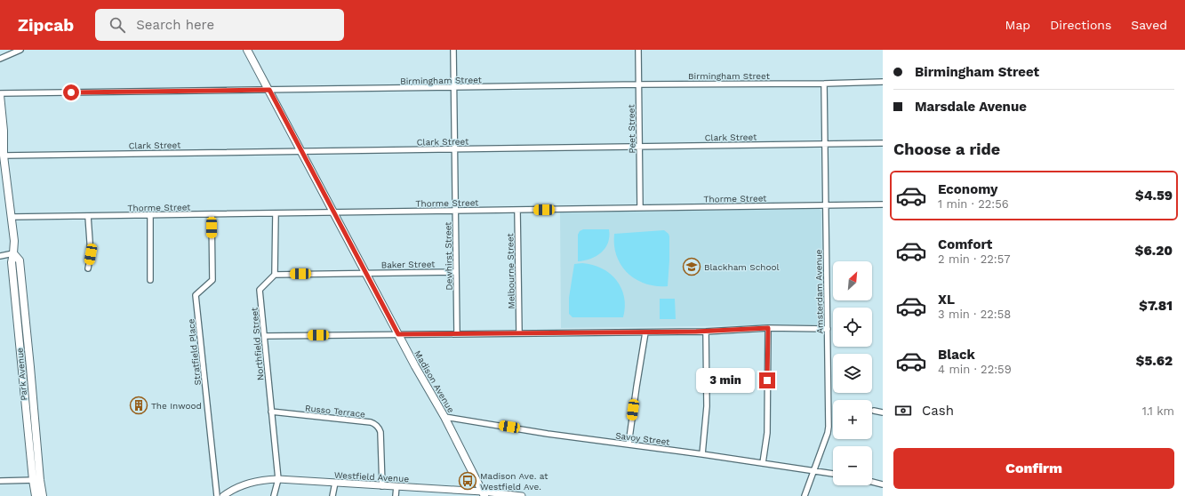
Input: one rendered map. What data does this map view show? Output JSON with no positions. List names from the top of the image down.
{
  "streets": {
    "main road": ["Park Avenue", "Madison Avenue"],
    "street": [
      "Birmingham Street",
      "Peet Street",
      "Clark Street",
      "Thorme Street",
      "Dewhirst Street",
      "Baker Street",
      "Melbourne Street",
      "Amsterdam Avenue",
      "Northfield Street",
      "Stratfield Place",
      "Russo Terrace",
      "Savoy Street",
      "Westfield Avenue"
    ]
  },
  "crossings": [
    ["Birmingham Street", "Peet Street"],
    ["Birmingham Street", "Dewhirst Street"],
    ["Birmingham Street", "Amsterdam Avenue"],
    ["Birmingham Street", "Park Avenue"],
    ["Birmingham Street", "Madison Avenue"],
    ["Peet Street", "Clark Street"],
    ["Peet Street", "Thorme Street"],
    ["Clark Street", "Dewhirst Street"],
    ["Clark Street", "Amsterdam Avenue"],
    ["Clark Street", "Park Avenue"],
    ["Clark Street", "Madison Avenue"],
    ["Thorme Street", "Dewhirst Street"],
    ["Thorme Street", "Melbourne Street"],
    ["Thorme Street", "Amsterdam Avenue"],
    ["Thorme Street", "Stratfield Place"],
    ["Thorme Street", "Park Avenue"],
    ["Thorme Street", "Madison Avenue"],
    ["Dewhirst Street", "Baker Street"],
    ["Baker Street", "Northfield Street"],
    ["Baker Street", "Madison Avenue"],
    ["Amsterdam Avenue", "Savoy Street"],
    ["Northfield Street", "Russo Terrace"],
    ["Northfield Street", "Westfield Avenue"],
    ["Madison Avenue", "Savoy Street"],
    ["Madison Avenue", "Westfield Avenue"],
    ["Russo Terrace", "Westfield Avenue"]
  ],
  "places": {
    "school or university": ["Blackham School"],
    "building": ["The Inwood"],
    "bus stop": ["Madison Ave. at Westfield Ave."]
  },
  "north": "top right",
  "page": {
    "header": "Zipcab",
    "search": "Search here",
    "nav": ["Map", "Directions", "Saved"],
    "banner": ["Birmingham Street", "Marsdale Avenue"],
    "heading": "Choose a ride",
    "list": [
      {
        "name": "Economy",
        "note": "1 min · 22:56",
        "value": "$4.59"
      },
      {
        "name": "Comfort",
        "note": "2 min · 22:57",
        "value": "$6.20"
      },
      {
        "name": "XL",
        "note": "3 min · 22:58",
        "value": "$7.81"
      },
      {
        "name": "Black",
        "note": "4 min · 22:59",
        "value": "$5.62"
      }
    ],
    "map_buttons": ["+", "−"],
    "bubble": "3 min",
    "pay": ["Cash", "1.1 km"],
    "buttons": "Confirm"
  }
}
